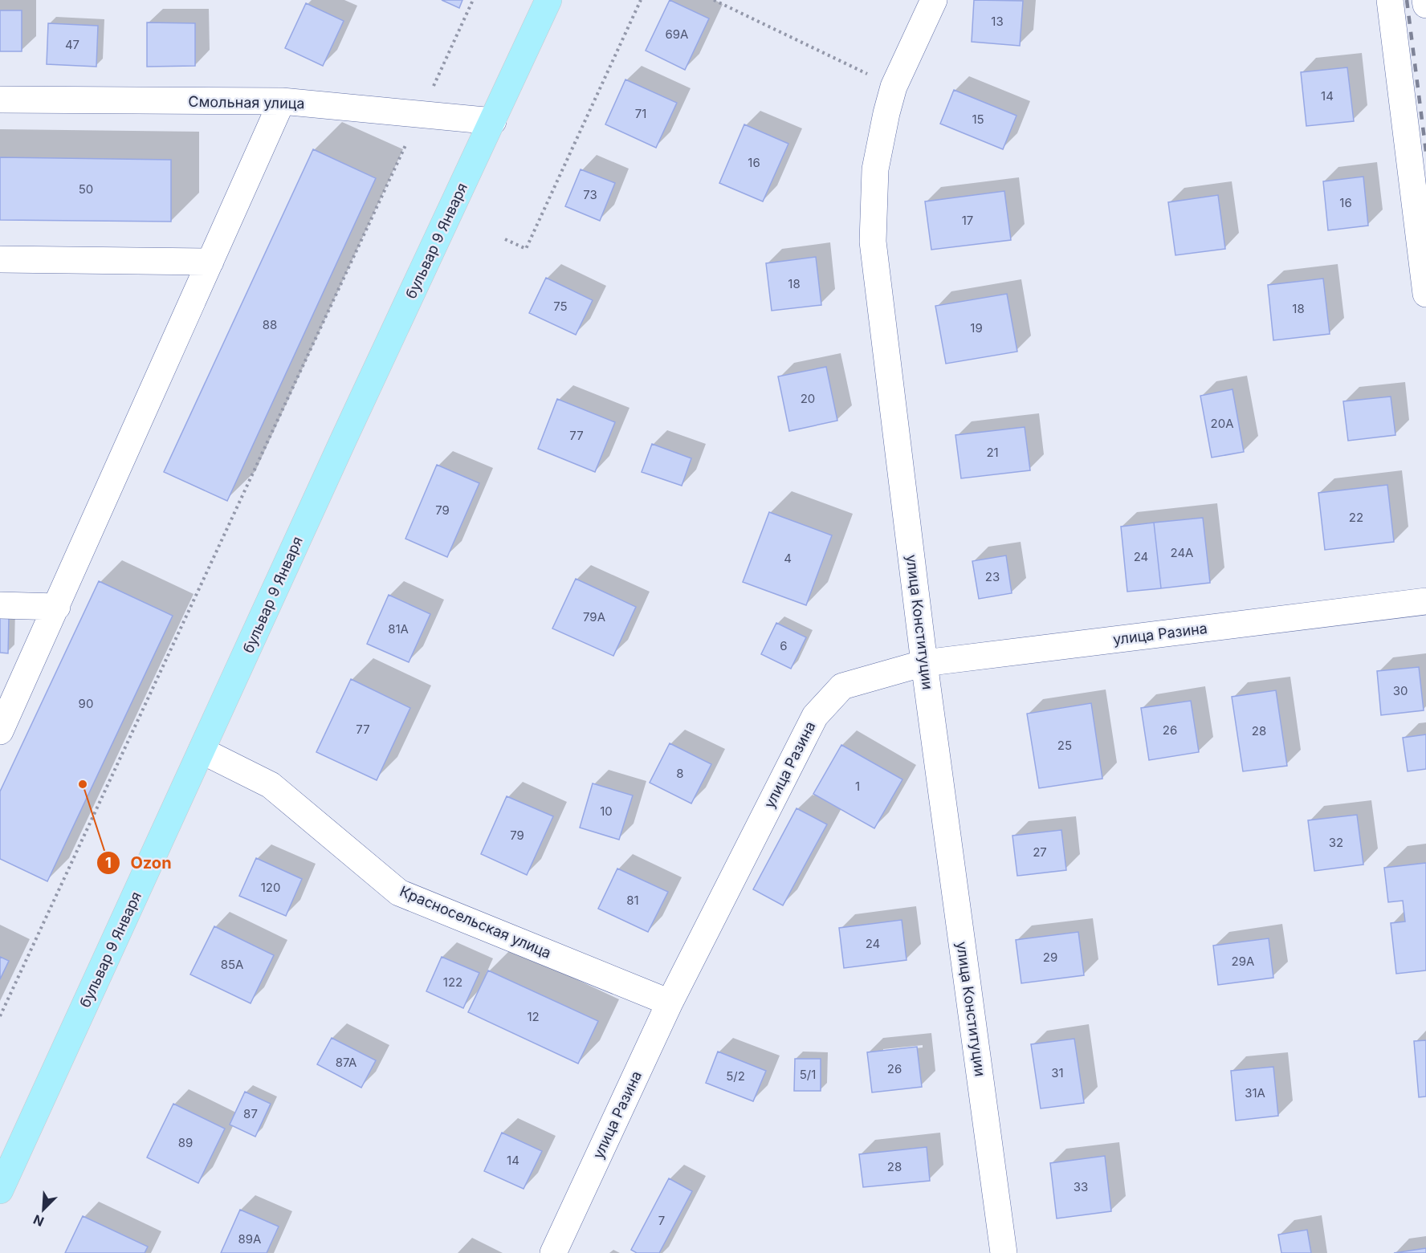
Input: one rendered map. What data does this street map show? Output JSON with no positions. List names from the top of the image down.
{
  "streets": {
    "main road": ["бульвар 9 Января"],
    "street": [
      "Смольная улица",
      "улица Конституции",
      "улица Разина",
      "Красносельская улица"
    ]
  },
  "crossings": [
    ["Смольная улица", "бульвар 9 Января"],
    ["бульвар 9 Января", "Красносельская улица"],
    ["улица Конституции", "улица Разина"],
    ["улица Разина", "Красносельская улица"]
  ],
  "places": ["Ozon"],
  "house_numbers": [
    "13",
    "69А",
    "47",
    "14",
    "71",
    "15",
    "16",
    "50",
    "73",
    "16",
    "17",
    "18",
    "75",
    "18",
    "88",
    "19",
    "20",
    "20А",
    "77",
    "21",
    "79",
    "22",
    "24А",
    "24",
    "4",
    "23",
    "79А",
    "81А",
    "6",
    "30",
    "90",
    "77",
    "26",
    "28",
    "25",
    "8",
    "1",
    "10",
    "79",
    "32",
    "27",
    "120",
    "81",
    "24",
    "29",
    "29А",
    "85А",
    "122",
    "12",
    "87А",
    "26",
    "31",
    "5/1",
    "5/2",
    "31А",
    "87",
    "89",
    "14",
    "28",
    "33",
    "7",
    "89А"
  ],
  "north": "bottom left"
}
